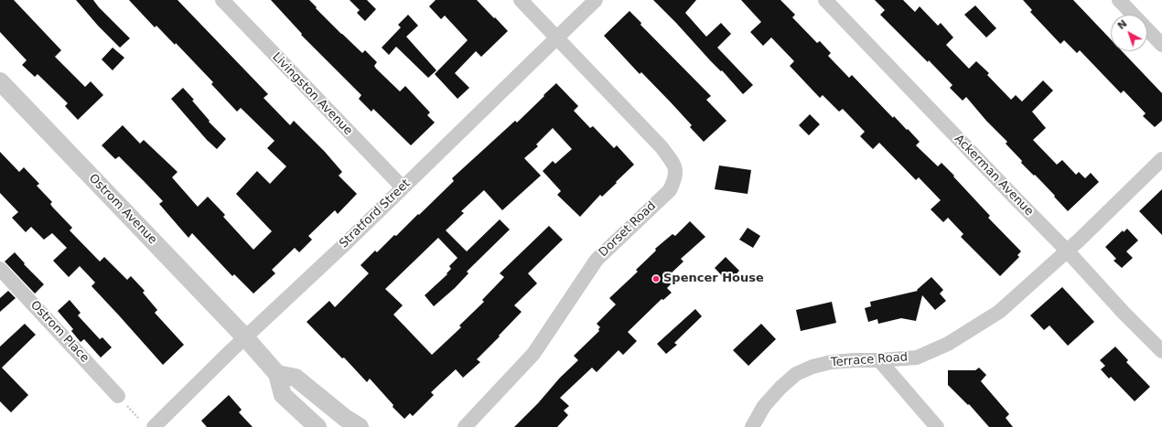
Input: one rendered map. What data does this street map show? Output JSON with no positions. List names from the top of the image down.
{
  "streets": {
    "street": [
      "Livingston Avenue",
      "Ackerman Avenue",
      "Ostrom Avenue",
      "Stratford Street",
      "Dorset Road",
      "Ostrom Place",
      "Terrace Road"
    ]
  },
  "crossings": [
    ["Livingston Avenue", "Stratford Street"],
    ["Ackerman Avenue", "Terrace Road"],
    ["Ostrom Avenue", "Stratford Street"],
    ["Stratford Street", "Dorset Road"]
  ],
  "places": ["Spencer House"],
  "north": "top left"
}
